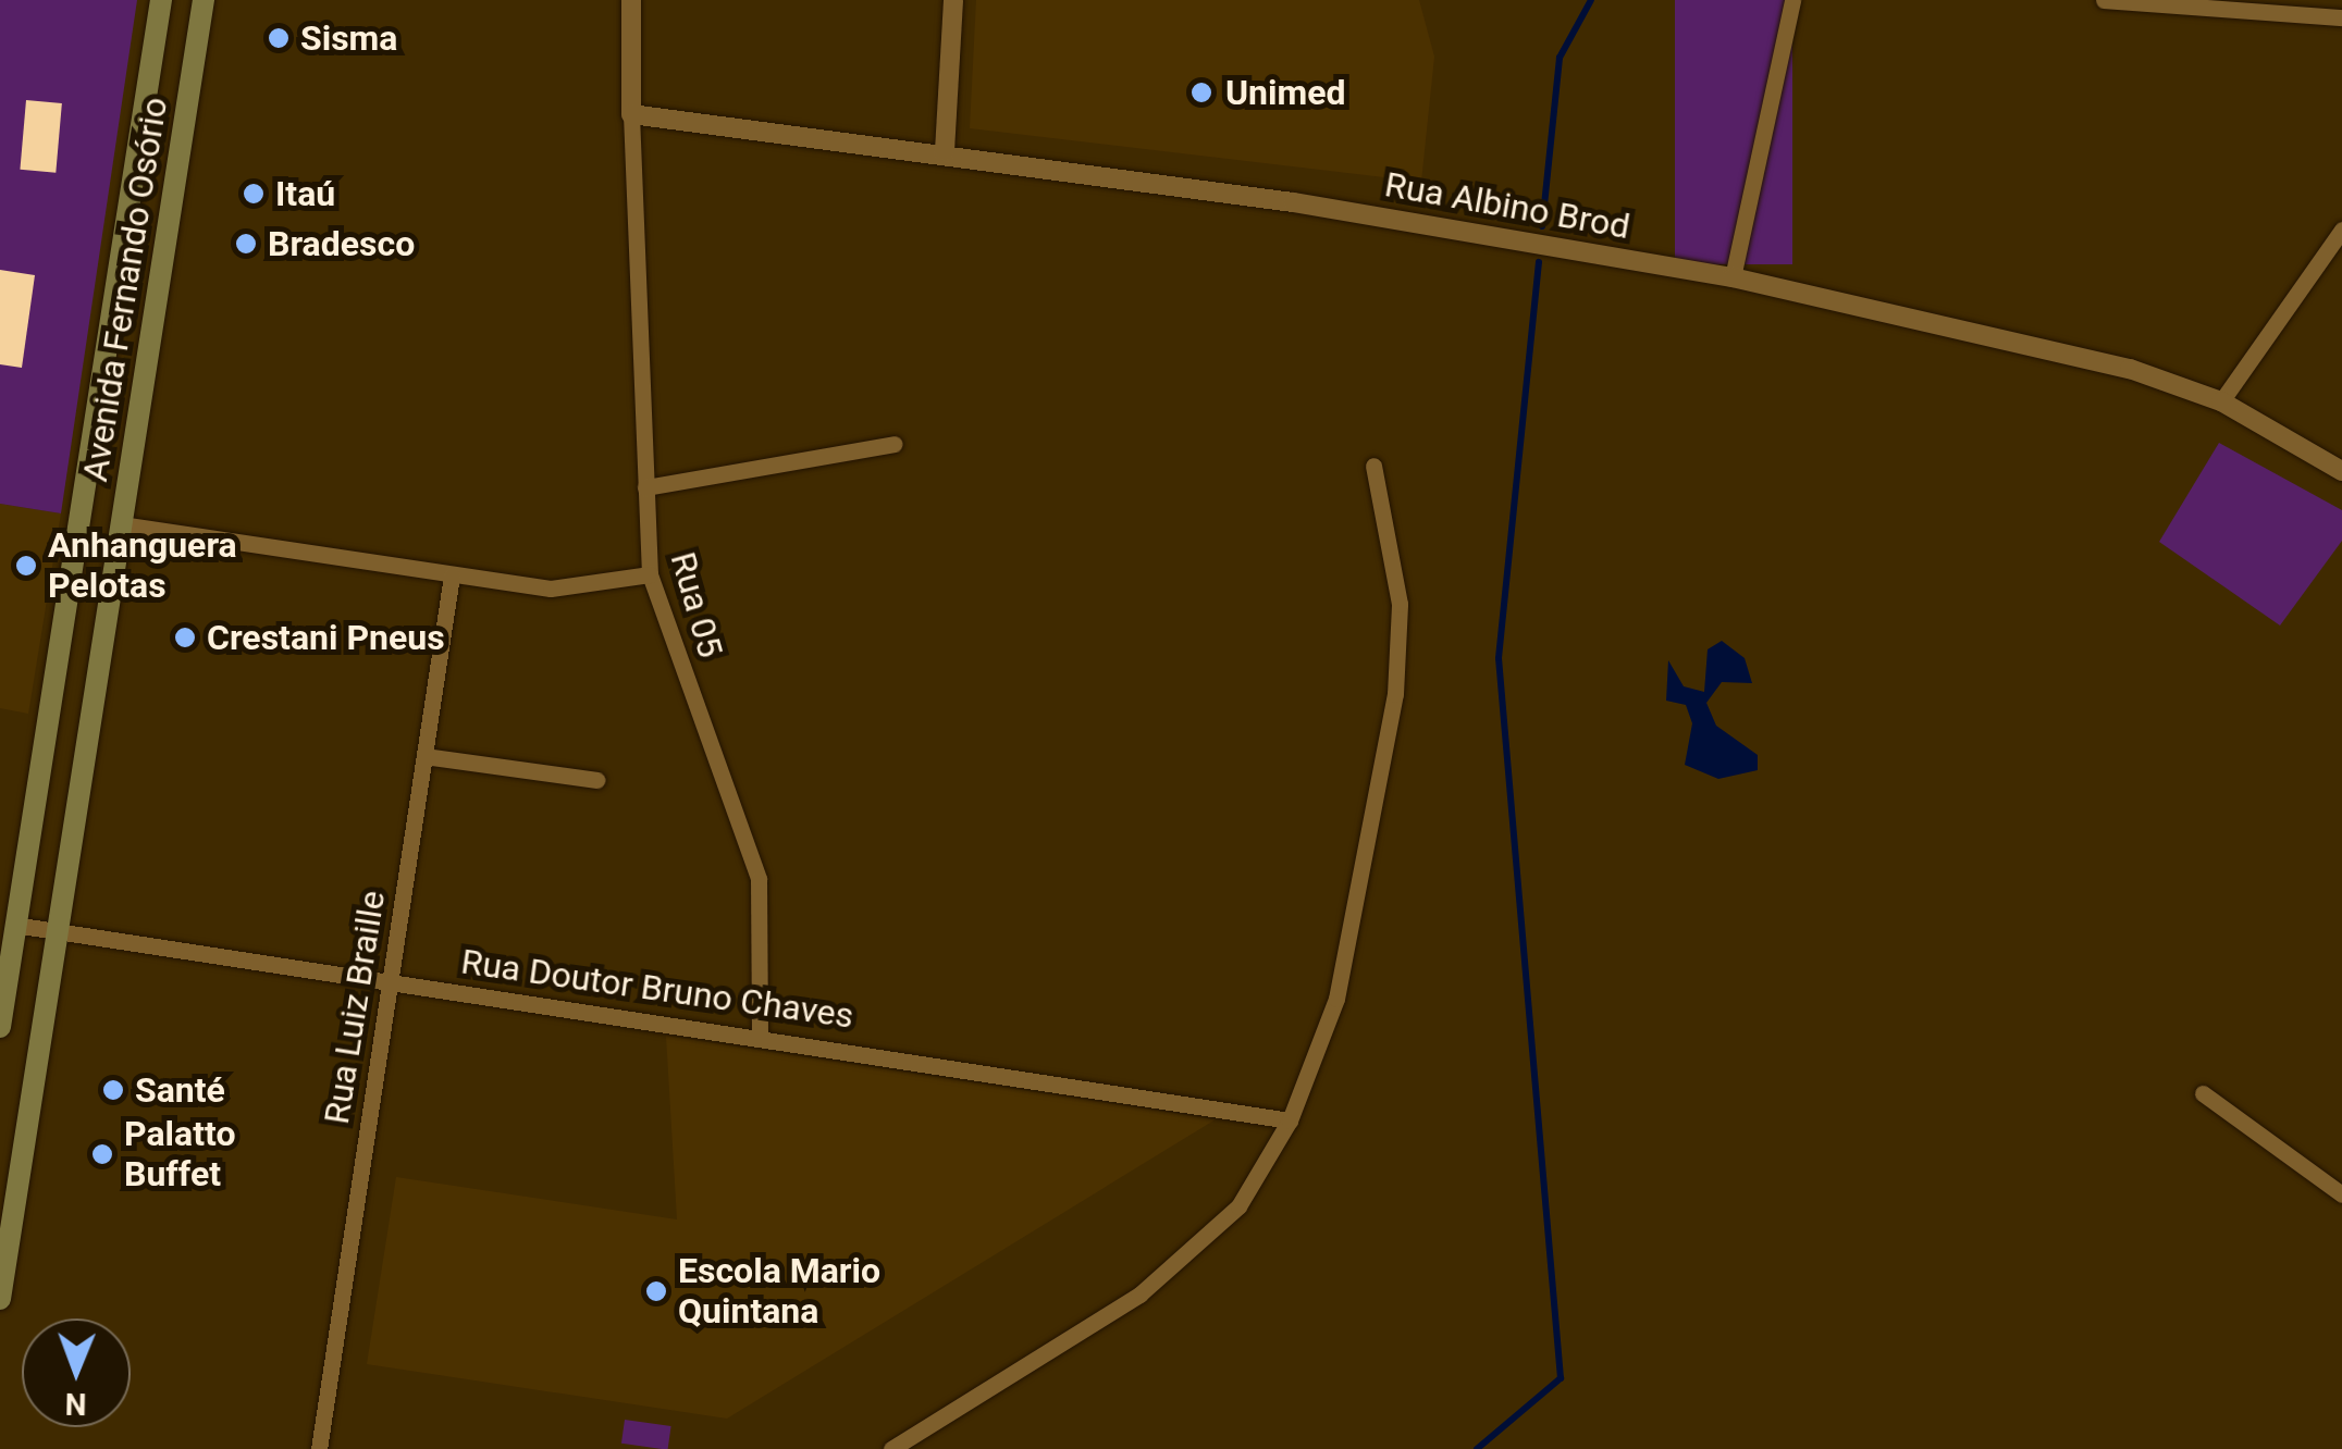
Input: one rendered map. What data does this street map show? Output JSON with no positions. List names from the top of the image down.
{
  "streets": {
    "main road": ["Avenida Fernando Osório"],
    "street": [
      "Rua Albino Brod",
      "Rua 05",
      "Rua Doutor Bruno Chaves",
      "Rua Luiz Braille"
    ]
  },
  "crossings": [
    ["Rua Albino Brod", "Rua 05"],
    ["Avenida Fernando Osório", "Rua Doutor Bruno Chaves"],
    ["Rua 05", "Rua Doutor Bruno Chaves"],
    ["Rua Doutor Bruno Chaves", "Rua Luiz Braille"]
  ],
  "places": [
    "Sisma",
    "Unimed",
    "Itaú",
    "Bradesco",
    "Anhanguera Pelotas",
    "Crestani Pneus",
    "Santé",
    "Palatto Buffet",
    "Escola Mario Quintana"
  ],
  "north": "bottom"
}
